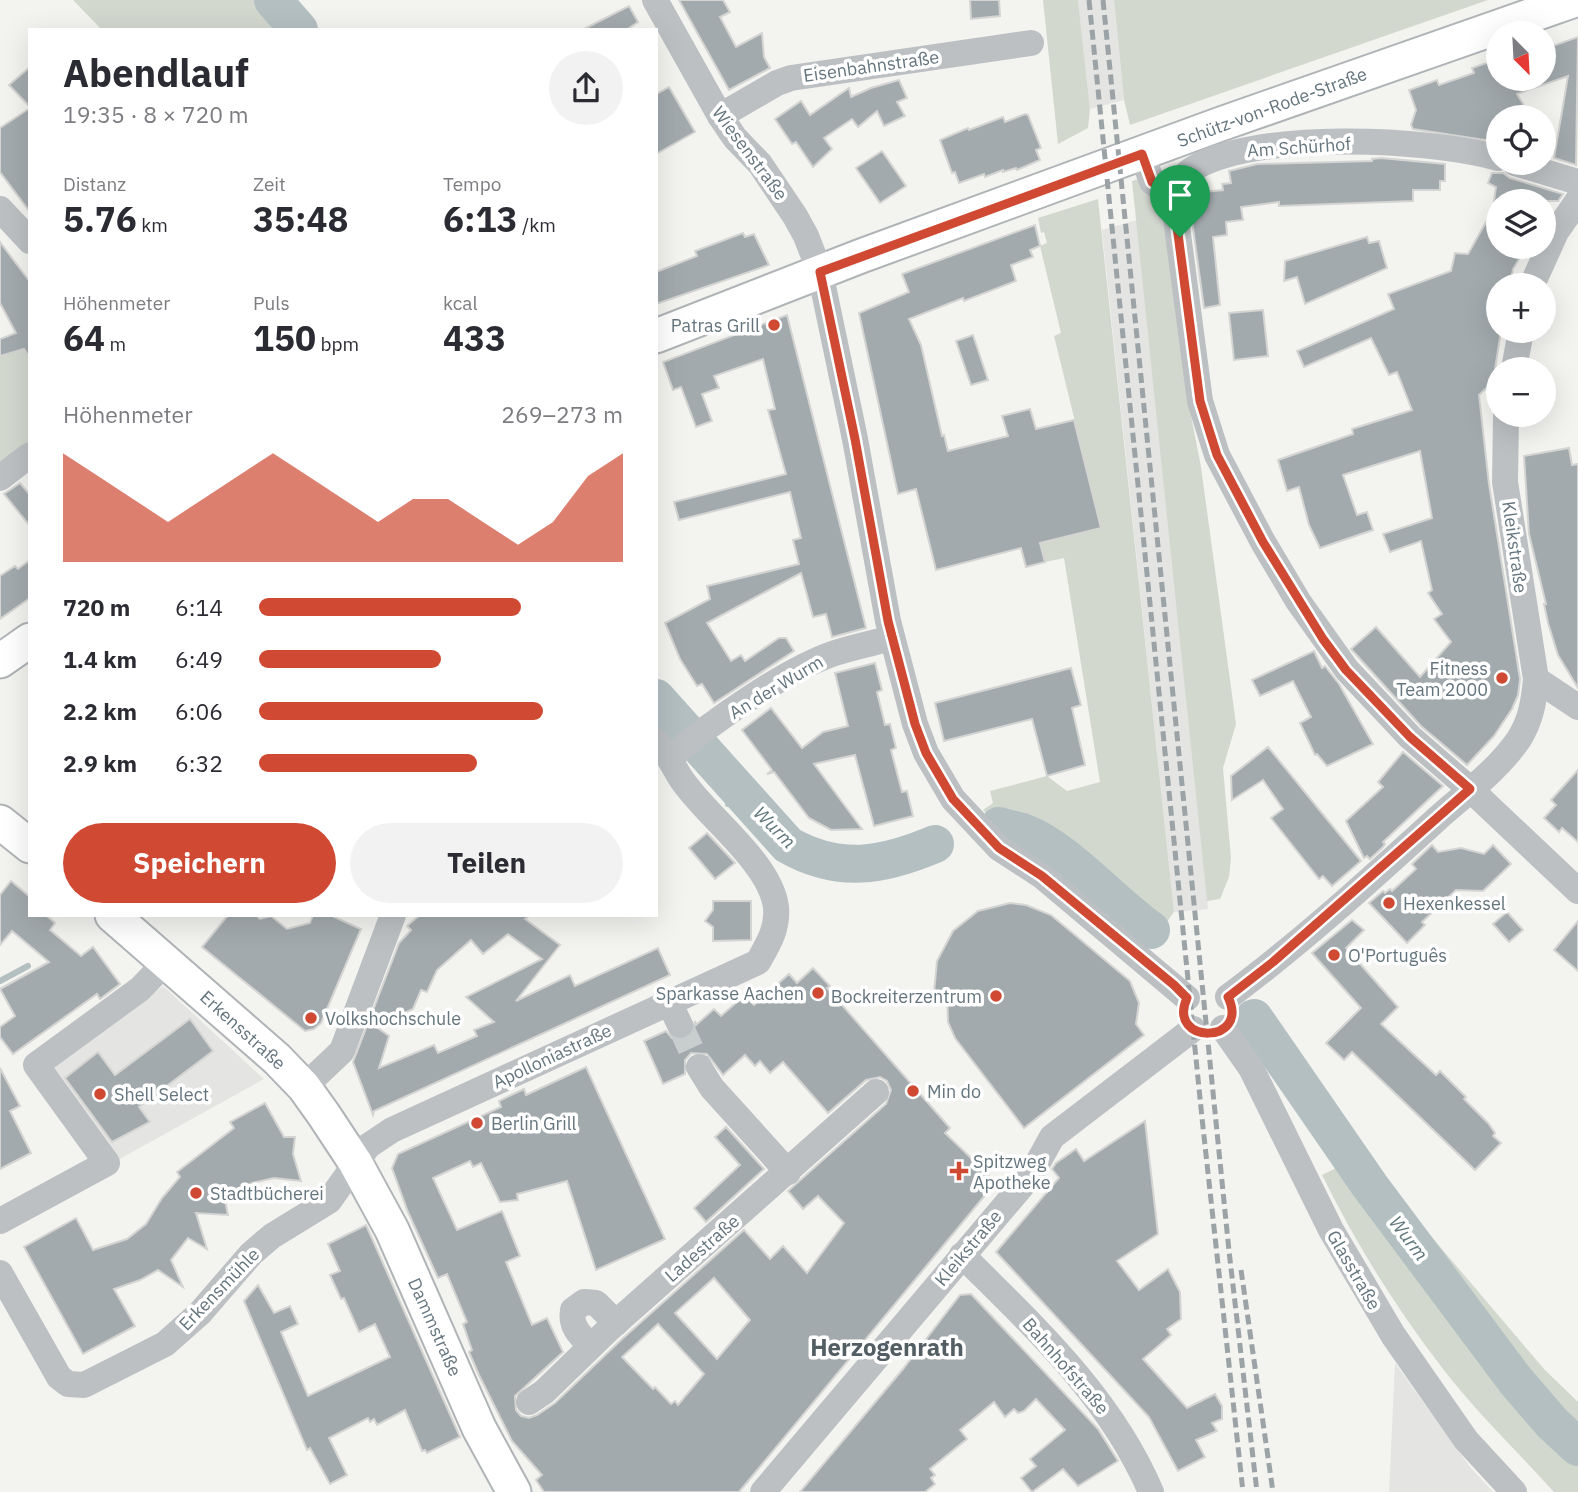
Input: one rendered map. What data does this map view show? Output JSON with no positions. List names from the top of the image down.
{
  "streets": {
    "main road": ["Schütz-von-Rode-Straße", "Erkensstraße", "Dammstraße"],
    "street": [
      "Eisenbahnstraße",
      "Am Schürhof",
      "Wiesenstraße",
      "Kleikstraße",
      "An der Wurm",
      "Apolloniastraße",
      "Ladestraße",
      "Glasstraße",
      "Erkensmühle",
      "Bahnhofstraße"
    ]
  },
  "crossings": [
    ["Eisenbahnstraße", "Wiesenstraße"],
    ["Schütz-von-Rode-Straße", "Wiesenstraße"],
    ["Wiesenstraße", "Kleikstraße"],
    ["Wiesenstraße", "An der Wurm"],
    ["Wiesenstraße", "Glasstraße"],
    ["Kleikstraße", "Glasstraße"],
    ["Kleikstraße", "Bahnhofstraße"],
    ["An der Wurm", "Apolloniastraße"],
    ["Erkensstraße", "Apolloniastraße"],
    ["Erkensstraße", "Erkensmühle"],
    ["Erkensstraße", "Dammstraße"],
    ["Apolloniastraße", "Erkensmühle"],
    ["Apolloniastraße", "Dammstraße"],
    ["Erkensmühle", "Dammstraße"]
  ],
  "districts": ["Herzogenrath"],
  "water": ["Wurm"],
  "places": {
    "other": [
      "Patras Grill",
      "Fitness Team 2000",
      "Hexenkessel",
      "O'Português",
      "Sparkasse Aachen",
      "Bockreiterzentrum",
      "Volkshochschule",
      "Min do",
      "Shell Select",
      "Berlin Grill",
      "Stadtbücherei"
    ],
    "health": ["Spitzweg Apotheke"]
  },
  "north": "bottom right",
  "page": {
    "map_buttons": ["+", "−"],
    "heading": ["Abendlauf", "19:35 · 8 × 720 m"],
    "stats": [
      ["Distanz", "5.76 km"],
      ["Zeit", "35:48"],
      ["Tempo", "6:13 /km"],
      ["Höhenmeter", "64 m"],
      ["Puls", "150 bpm"],
      ["kcal", "433"]
    ],
    "chart": ["Höhenmeter", "269–273 m"],
    "list": [
      {
        "name": "720 m",
        "note": "6:14"
      },
      {
        "name": "1.4 km",
        "note": "6:49"
      },
      {
        "name": "2.2 km",
        "note": "6:06"
      },
      {
        "name": "2.9 km",
        "note": "6:32"
      }
    ],
    "buttons": ["Speichern", "Teilen"]
  }
}
